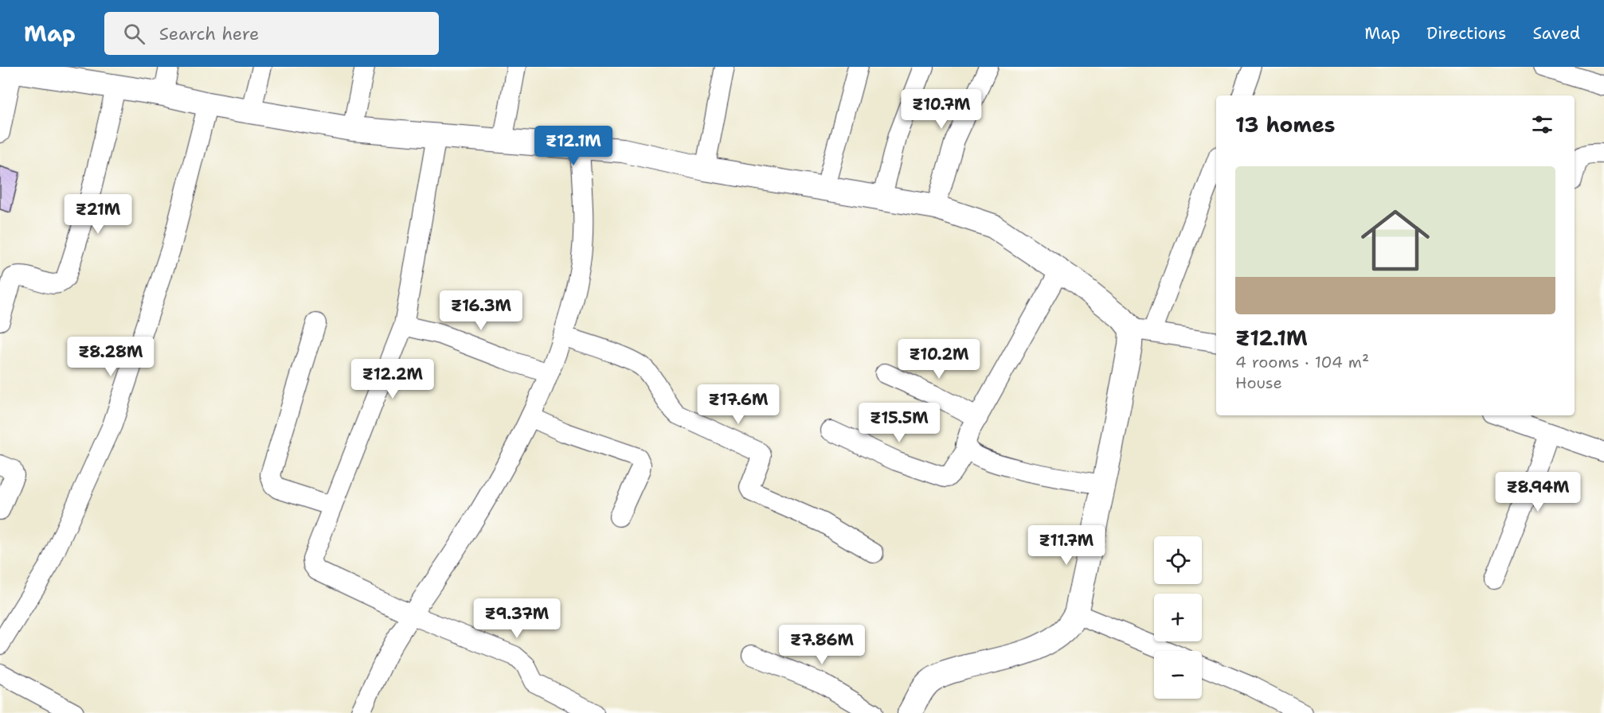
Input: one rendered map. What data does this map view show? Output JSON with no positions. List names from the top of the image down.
{
  "page": {
    "header": "Map",
    "search": "Search here",
    "nav": ["Map", "Directions", "Saved"],
    "price": [
      "₹10.7M",
      "₹12.1M",
      "₹21M",
      "₹16.3M",
      "₹8.28M",
      "₹10.2M",
      "₹12.2M",
      "₹17.6M",
      "₹15.5M",
      "₹8.94M",
      "₹11.7M",
      "₹9.37M",
      "₹7.86M"
    ],
    "heading": "13 homes",
    "list": [
      {
        "name": "₹12.1M",
        "note": "4 rooms · 104 m² · House"
      }
    ],
    "map_buttons": ["+", "−"]
  }
}
